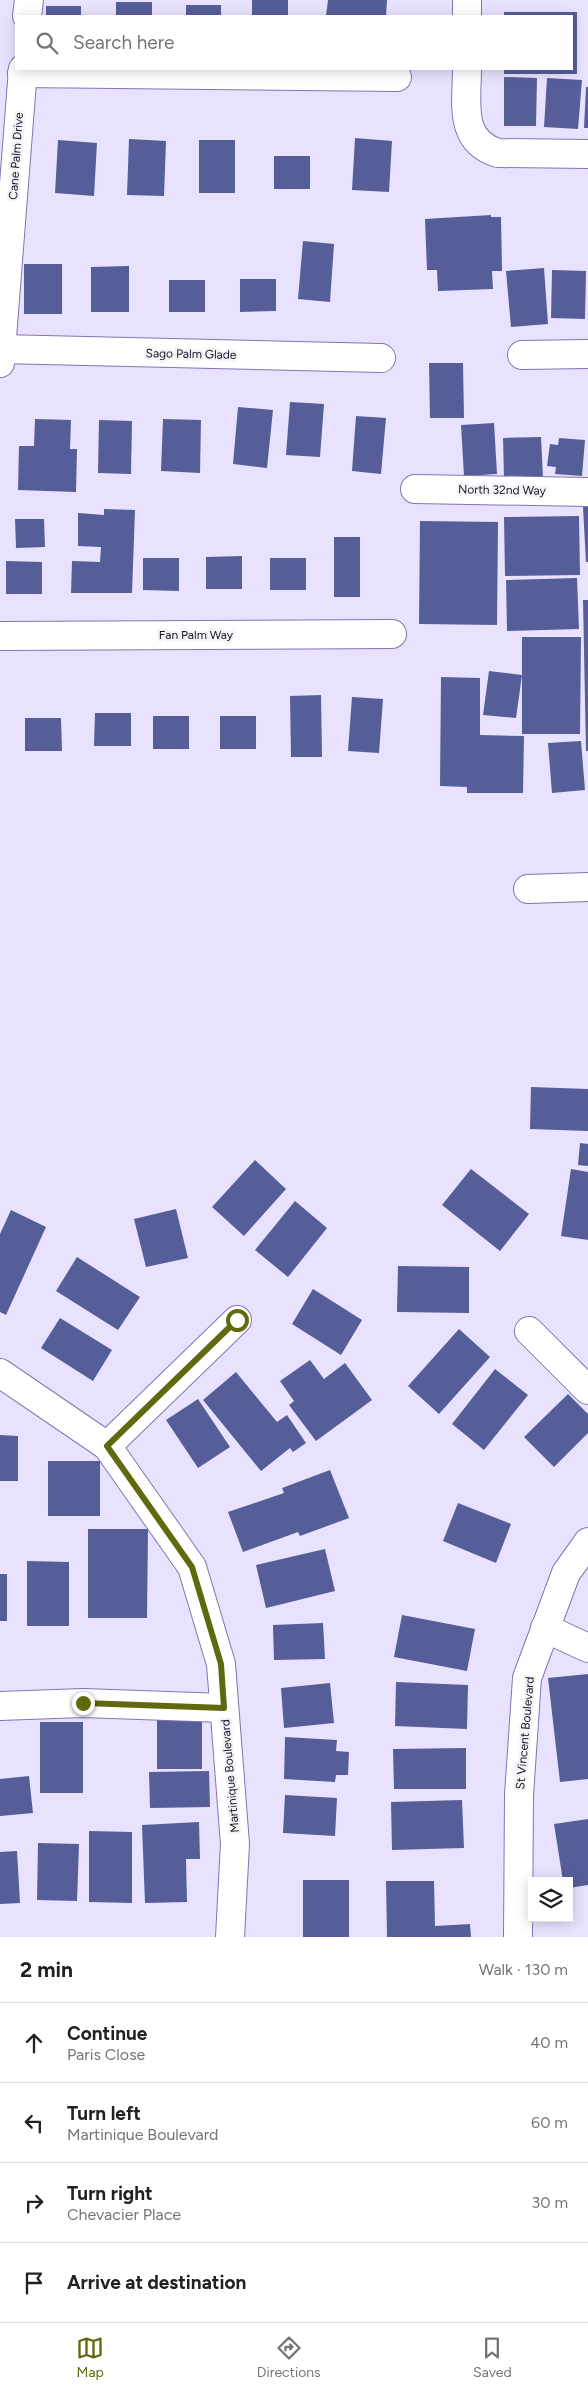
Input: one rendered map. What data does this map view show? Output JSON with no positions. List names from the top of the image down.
{
  "streets": {
    "street": [
      "Cane Palm Drive",
      "Sago Palm Glade",
      "North 32nd Way",
      "Fan Palm Way",
      "St Vincent Boulevard",
      "Martinique Boulevard"
    ]
  },
  "crossings": [
    ["Cane Palm Drive", "Sago Palm Glade"]
  ],
  "page": {
    "search": "Search here",
    "heading": ["2 min", "Walk · 130 m"],
    "list": [
      ["Continue", "Paris Close", "40 m"],
      ["Turn left", "Martinique Boulevard", "60 m"],
      ["Turn right", "Chevacier Place", "30 m"],
      "Arrive at destination"
    ],
    "nav": ["Map", "Directions", "Saved"]
  }
}
